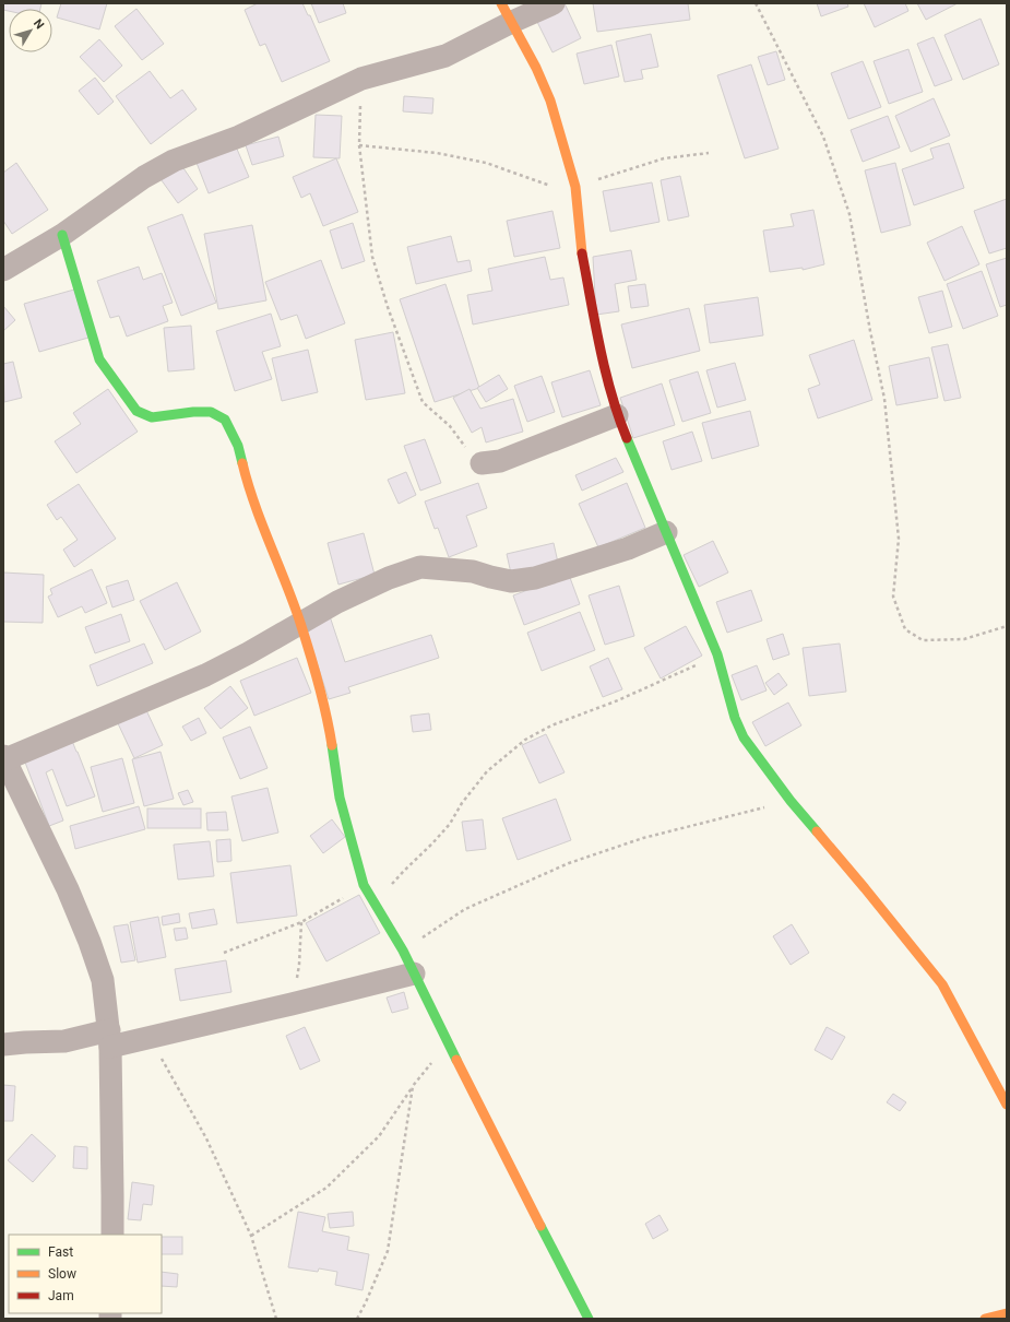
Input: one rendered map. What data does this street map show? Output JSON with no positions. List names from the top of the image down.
{
  "legend": ["Fast", "Slow", "Jam"],
  "north": "top right"
}
